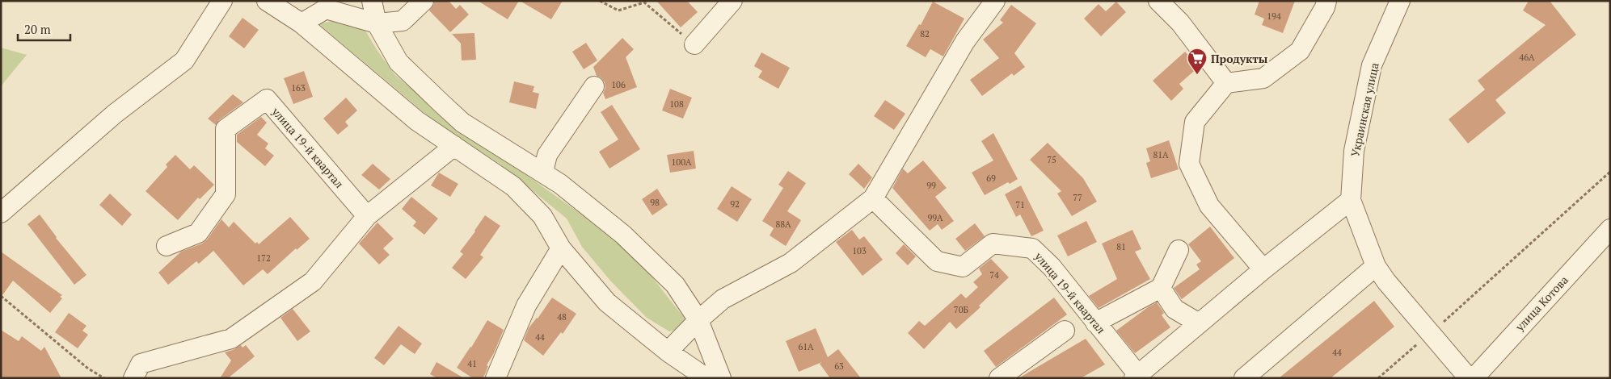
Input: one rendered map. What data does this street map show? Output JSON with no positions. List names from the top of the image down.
{
  "streets": {
    "street": ["Украинская улица", "улица 19-й квартал", "улица Котова"]
  },
  "places": {
    "supermarket": ["Продукты"]
  },
  "house_numbers": [
    "194",
    "82",
    "46А",
    "106",
    "163",
    "108",
    "81А",
    "75",
    "100А",
    "69",
    "99",
    "77",
    "98",
    "92",
    "71",
    "99А",
    "88А",
    "81",
    "103",
    "172",
    "74",
    "70Б",
    "48",
    "44",
    "61А",
    "44",
    "41",
    "63"
  ],
  "scale_bar": "20 m"
}
